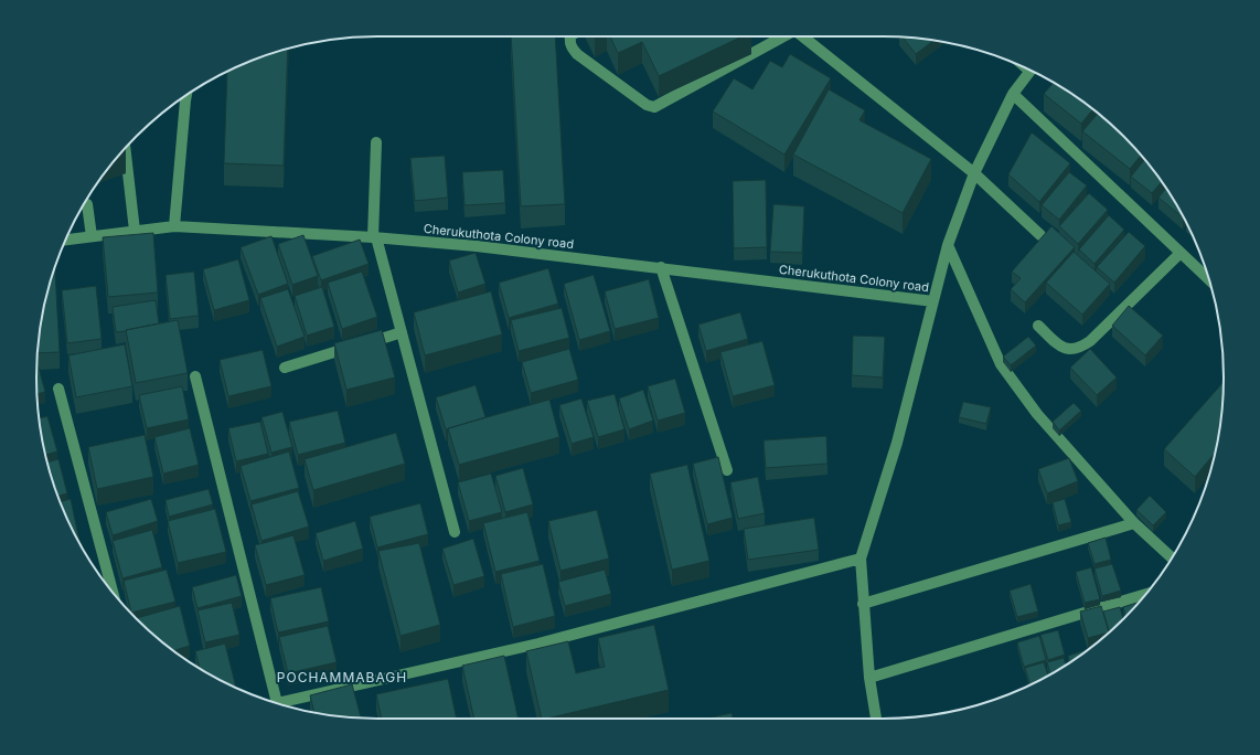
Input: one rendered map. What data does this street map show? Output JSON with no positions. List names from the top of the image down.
{
  "streets": {
    "street": ["Cherukuthota Colony road"]
  },
  "districts": ["POCHAMMABAGH"]
}
